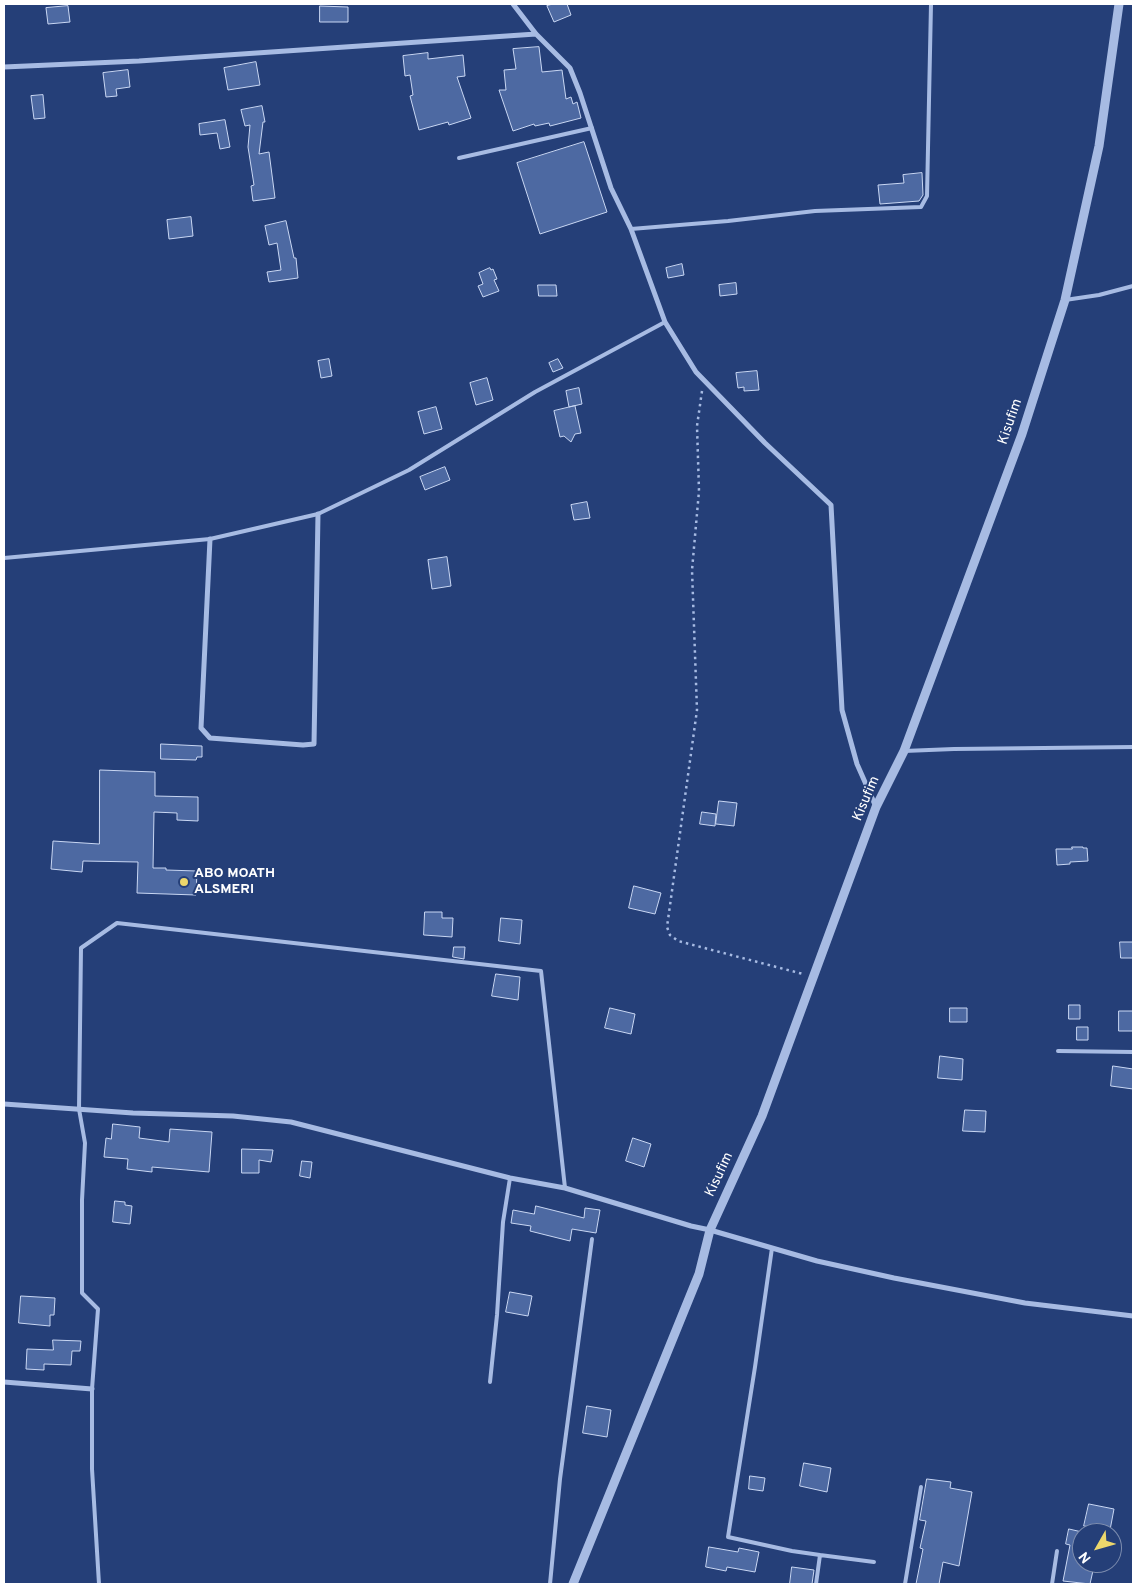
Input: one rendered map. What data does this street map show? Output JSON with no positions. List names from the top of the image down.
{
  "streets": {
    "street": ["Kisufim"]
  },
  "places": ["ABO MOATH ALSMERI"],
  "north": "bottom left"
}
